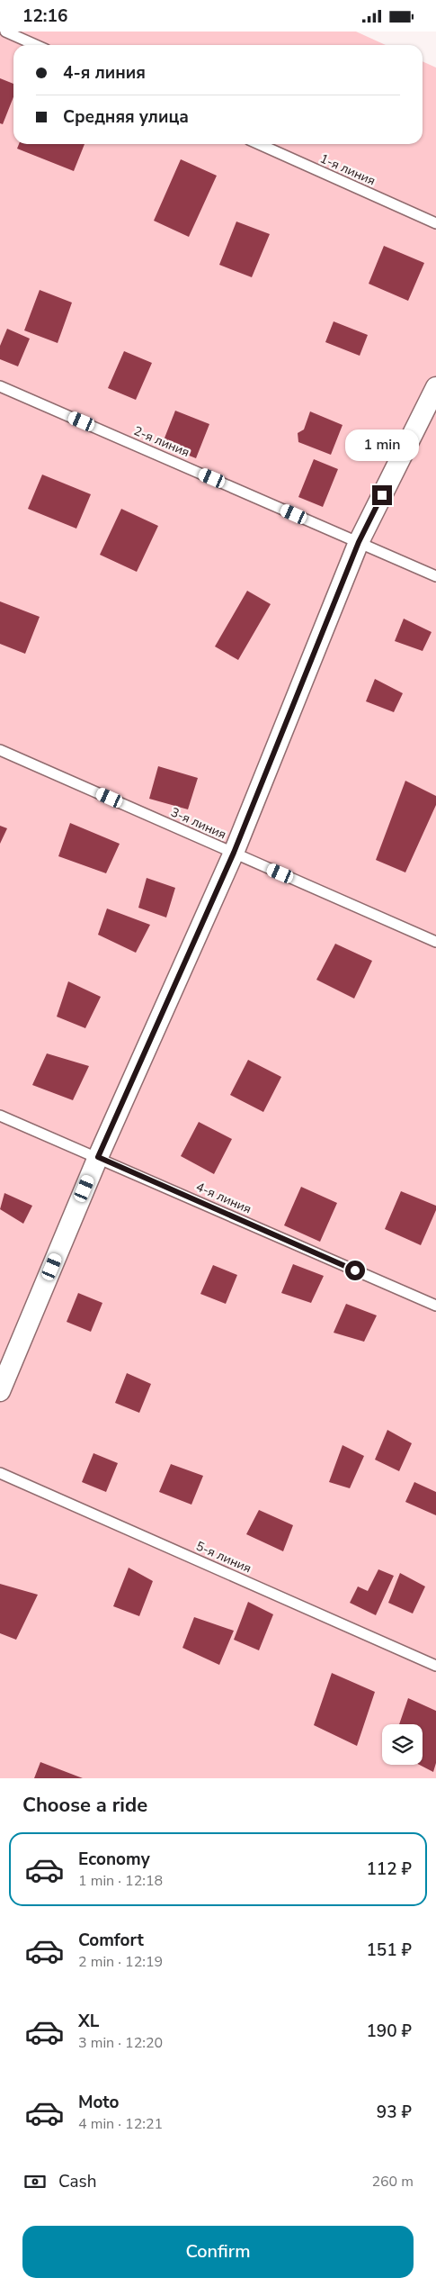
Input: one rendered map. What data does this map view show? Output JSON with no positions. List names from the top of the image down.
{
  "streets": {
    "lane": [
      "1-я линия",
      "2-я линия",
      "3-я линия",
      "4-я линия",
      "5-я линия"
    ]
  },
  "page": {
    "status": "12:16",
    "banner": ["4-я линия", "Средняя улица"],
    "bubble": "1 min",
    "heading": "Choose a ride",
    "list": [
      {
        "name": "Economy",
        "note": "1 min · 12:18",
        "value": "112 ₽"
      },
      {
        "name": "Comfort",
        "note": "2 min · 12:19",
        "value": "151 ₽"
      },
      {
        "name": "XL",
        "note": "3 min · 12:20",
        "value": "190 ₽"
      },
      {
        "name": "Moto",
        "note": "4 min · 12:21",
        "value": "93 ₽"
      }
    ],
    "pay": ["Cash", "260 m"],
    "buttons": "Confirm"
  }
}
